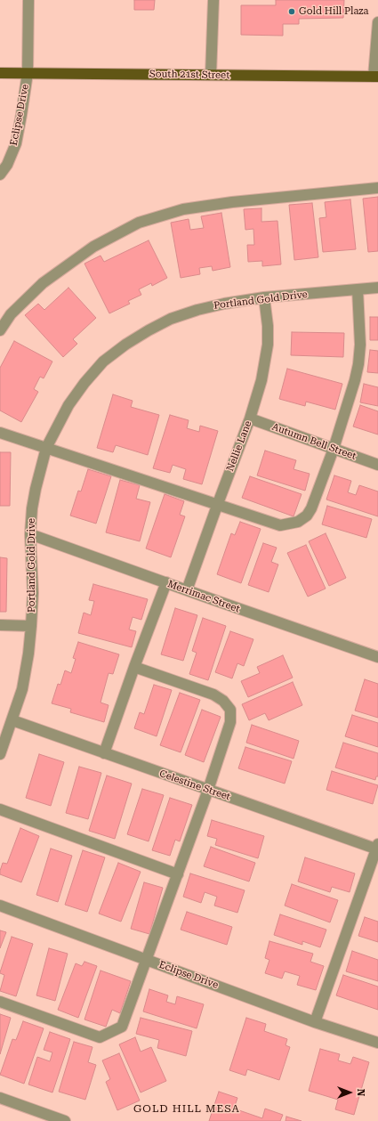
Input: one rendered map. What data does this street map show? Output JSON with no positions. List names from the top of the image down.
{
  "streets": {
    "main road": ["South 21st Street"],
    "street": [
      "Eclipse Drive",
      "Portland Gold Drive",
      "Autumn Bell Street",
      "Nellie Lane",
      "Merrimac Street",
      "Celestine Street"
    ]
  },
  "crossings": [
    ["South 21st Street", "Eclipse Drive"],
    ["Portland Gold Drive", "Nellie Lane"],
    ["Portland Gold Drive", "Merrimac Street"],
    ["Portland Gold Drive", "Celestine Street"],
    ["Autumn Bell Street", "Nellie Lane"],
    ["Nellie Lane", "Merrimac Street"]
  ],
  "districts": ["GOLD HILL MESA"],
  "places": ["Gold Hill Plaza"],
  "north": "right"
}
